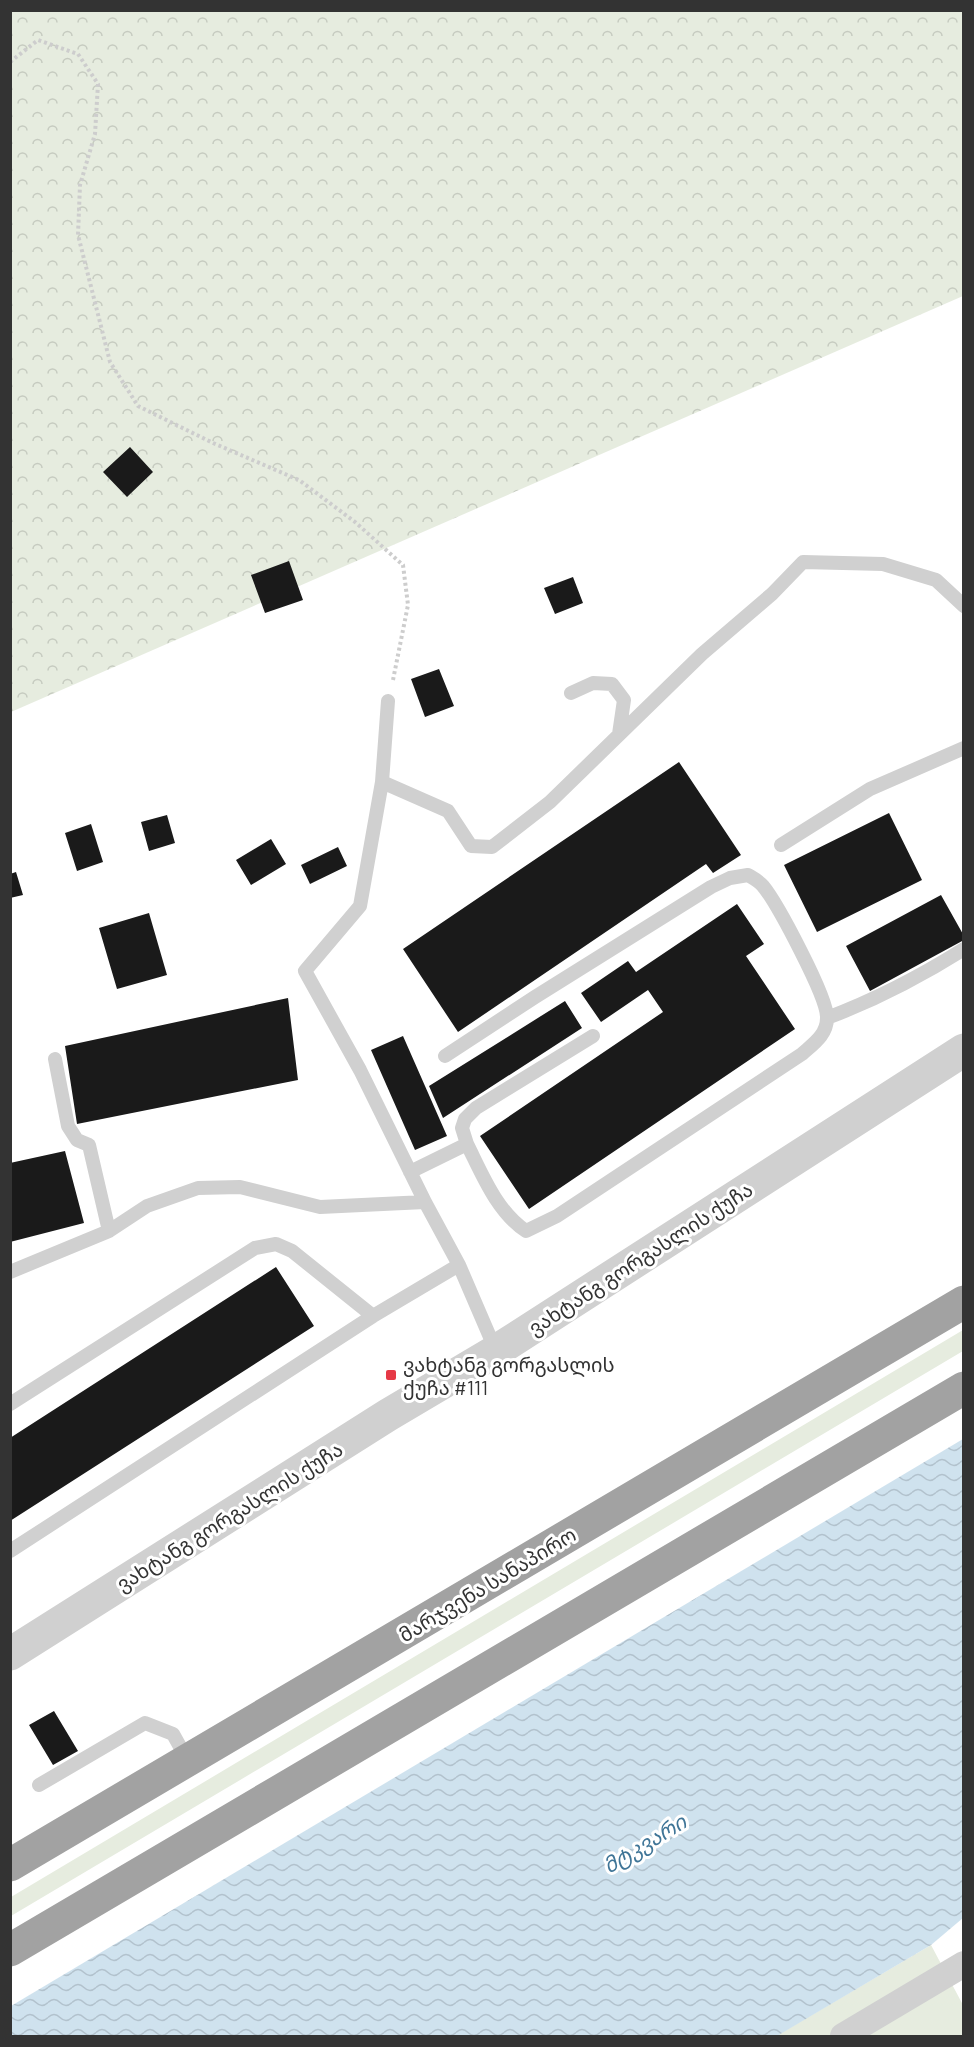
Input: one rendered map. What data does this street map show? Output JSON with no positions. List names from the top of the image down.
{
  "streets": {
    "highway": ["მარჯვენა სანაპირო"],
    "street": ["ვახტანგ გორგასლის ქუჩა"]
  },
  "water": ["მტკვარი"],
  "places": {
    "transit": ["ვახტანგ გორგასლის ქუჩა #111"]
  }
}
